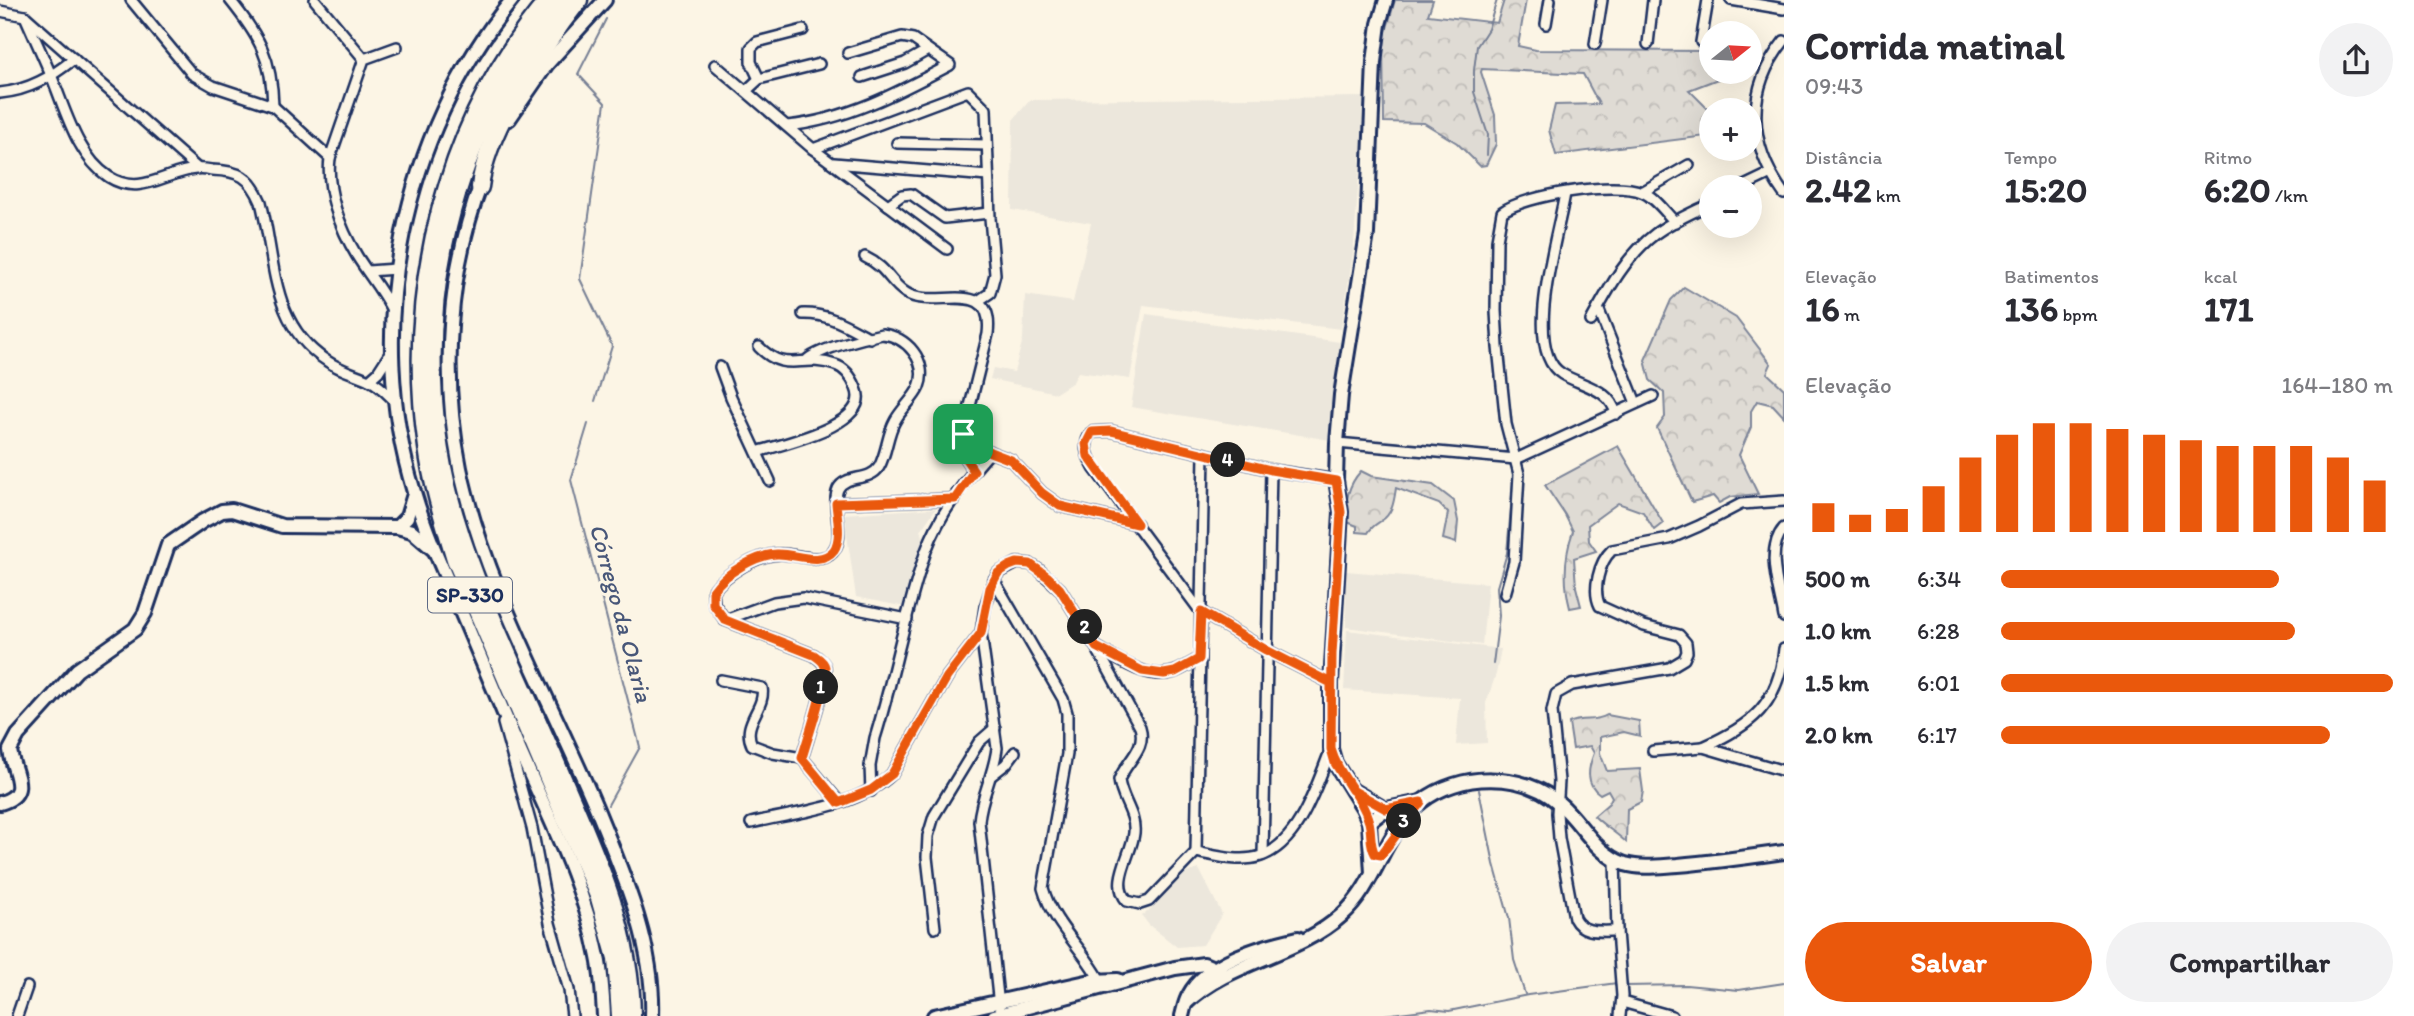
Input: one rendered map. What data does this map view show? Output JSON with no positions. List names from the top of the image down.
{
  "streets": {
    "highway": ["SP-330"]
  },
  "water": ["Córrego da Olaria"],
  "north": "right",
  "page": {
    "heading": ["Corrida matinal", "09:43"],
    "map_buttons": ["+", "−"],
    "stats": [
      ["Distância", "2.42 km"],
      ["Tempo", "15:20"],
      ["Ritmo", "6:20 /km"],
      ["Elevação", "16 m"],
      ["Batimentos", "136 bpm"],
      ["kcal", "171"]
    ],
    "chart": ["Elevação", "164–180 m"],
    "pins": [
      "4",
      "2",
      "1",
      "3"
    ],
    "list": [
      {
        "name": "500 m",
        "note": "6:34"
      },
      {
        "name": "1.0 km",
        "note": "6:28"
      },
      {
        "name": "1.5 km",
        "note": "6:01"
      },
      {
        "name": "2.0 km",
        "note": "6:17"
      }
    ],
    "buttons": ["Salvar", "Compartilhar"]
  }
}
